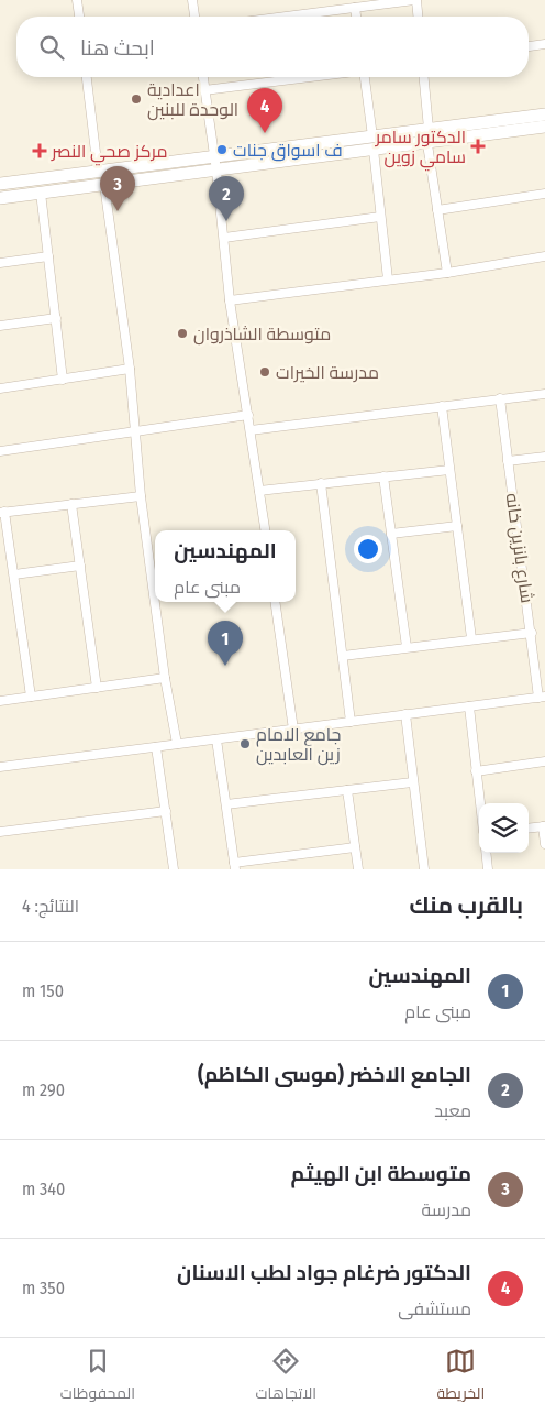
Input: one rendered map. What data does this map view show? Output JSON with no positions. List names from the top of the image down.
{
  "streets": {
    "street": ["شارع بانزين خانه"]
  },
  "places": {
    "other": [
      "اعدادية الوحدة للبنين",
      "ف اسواق جنات",
      "متوسطة الشاذروان",
      "مدرسة الخيرات",
      "جامع الامام زين العابدين"
    ],
    "health": ["الدكتور سامر سامي زوين", "مركز صحي النصر"]
  },
  "page": {
    "search": "ابحث هنا",
    "pins": [
      "4",
      "3",
      "2",
      "1"
    ],
    "popup": ["المهندسين", "مبنى عام"],
    "heading": ["بالقرب منك", "النتائج: 4"],
    "list": [
      {
        "mark": "1",
        "name": "المهندسين",
        "note": "مبنى عام",
        "value": "150 m"
      },
      {
        "mark": "2",
        "name": "الجامع الاخضر (موسى الكاظم)",
        "note": "معبد",
        "value": "290 m"
      },
      {
        "mark": "3",
        "name": "متوسطة ابن الهيثم",
        "note": "مدرسة",
        "value": "340 m"
      },
      {
        "mark": "4",
        "name": "الدكتور ضرغام جواد لطب الاسنان",
        "note": "مستشفى",
        "value": "350 m"
      }
    ],
    "nav": ["الخريطة", "الاتجاهات", "المحفوظات"]
  }
}
